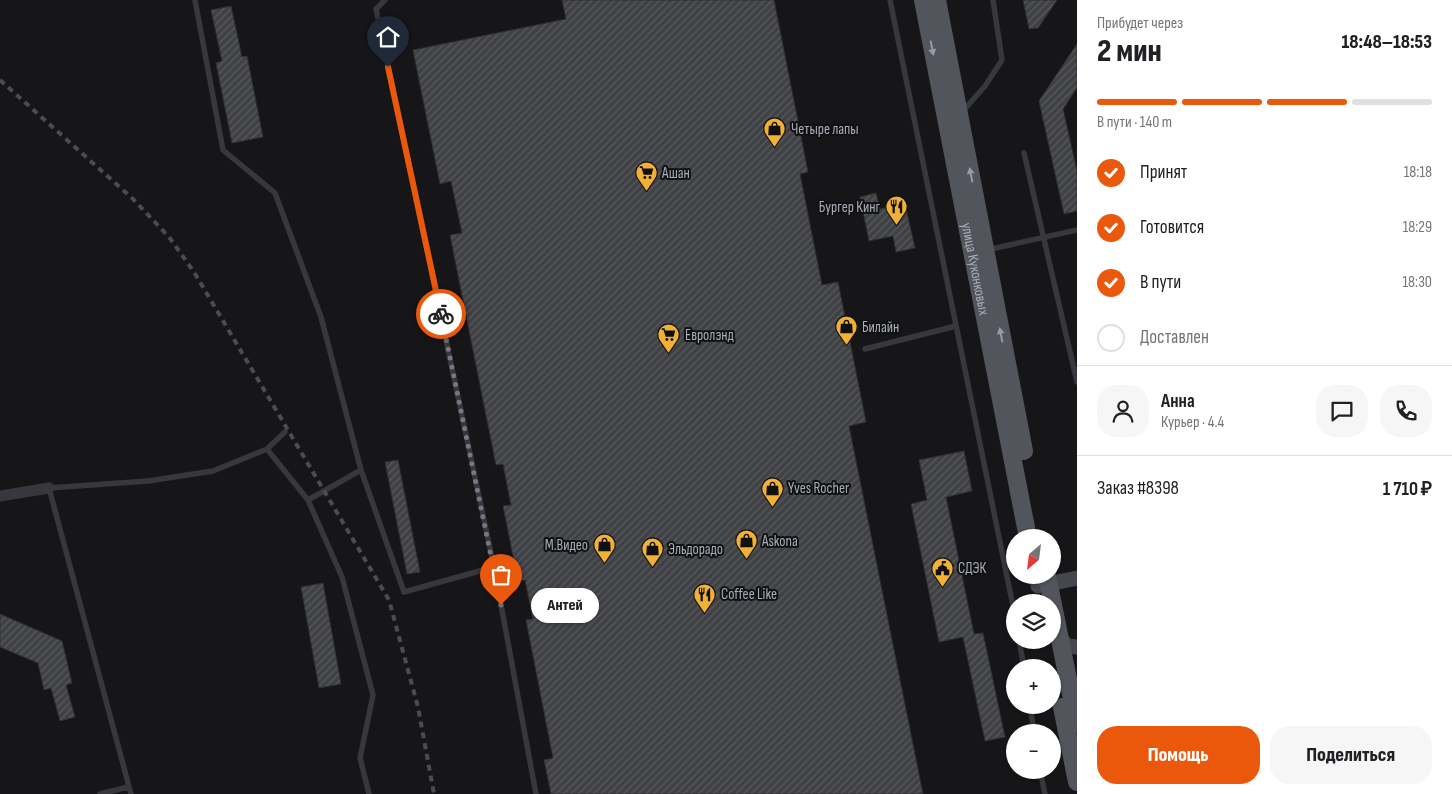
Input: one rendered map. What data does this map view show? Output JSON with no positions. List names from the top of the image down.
{
  "streets": {
    "main road": ["улица Куконковых"]
  },
  "places": {
    "shop": [
      "Четыре лапы",
      "Билайн",
      "Yves Rocher",
      "Askona",
      "М.Видео",
      "Эльдорадо"
    ],
    "supermarket": ["Ашан", "Евролэнд"],
    "restaurant": ["Бургер Кинг", "Coffee Like"],
    "public building": ["СДЭК"],
    "other": ["Антей"]
  },
  "north": "bottom left",
  "page": {
    "heading": ["2 мин", "Прибудет через", "18:48–18:53"],
    "panel": [
      "Анна",
      "Курьер · 4.4",
      "Заказ #8398",
      "1 710 ₽"
    ],
    "bar": "В пути · 140 m",
    "list": [
      ["Принят", "18:18"],
      ["Готовится", "18:29"],
      ["В пути", "18:30"],
      "Доставлен"
    ],
    "map_buttons": ["+", "−"],
    "bubble": "Антей",
    "buttons": ["Помощь", "Поделиться"]
  }
}
